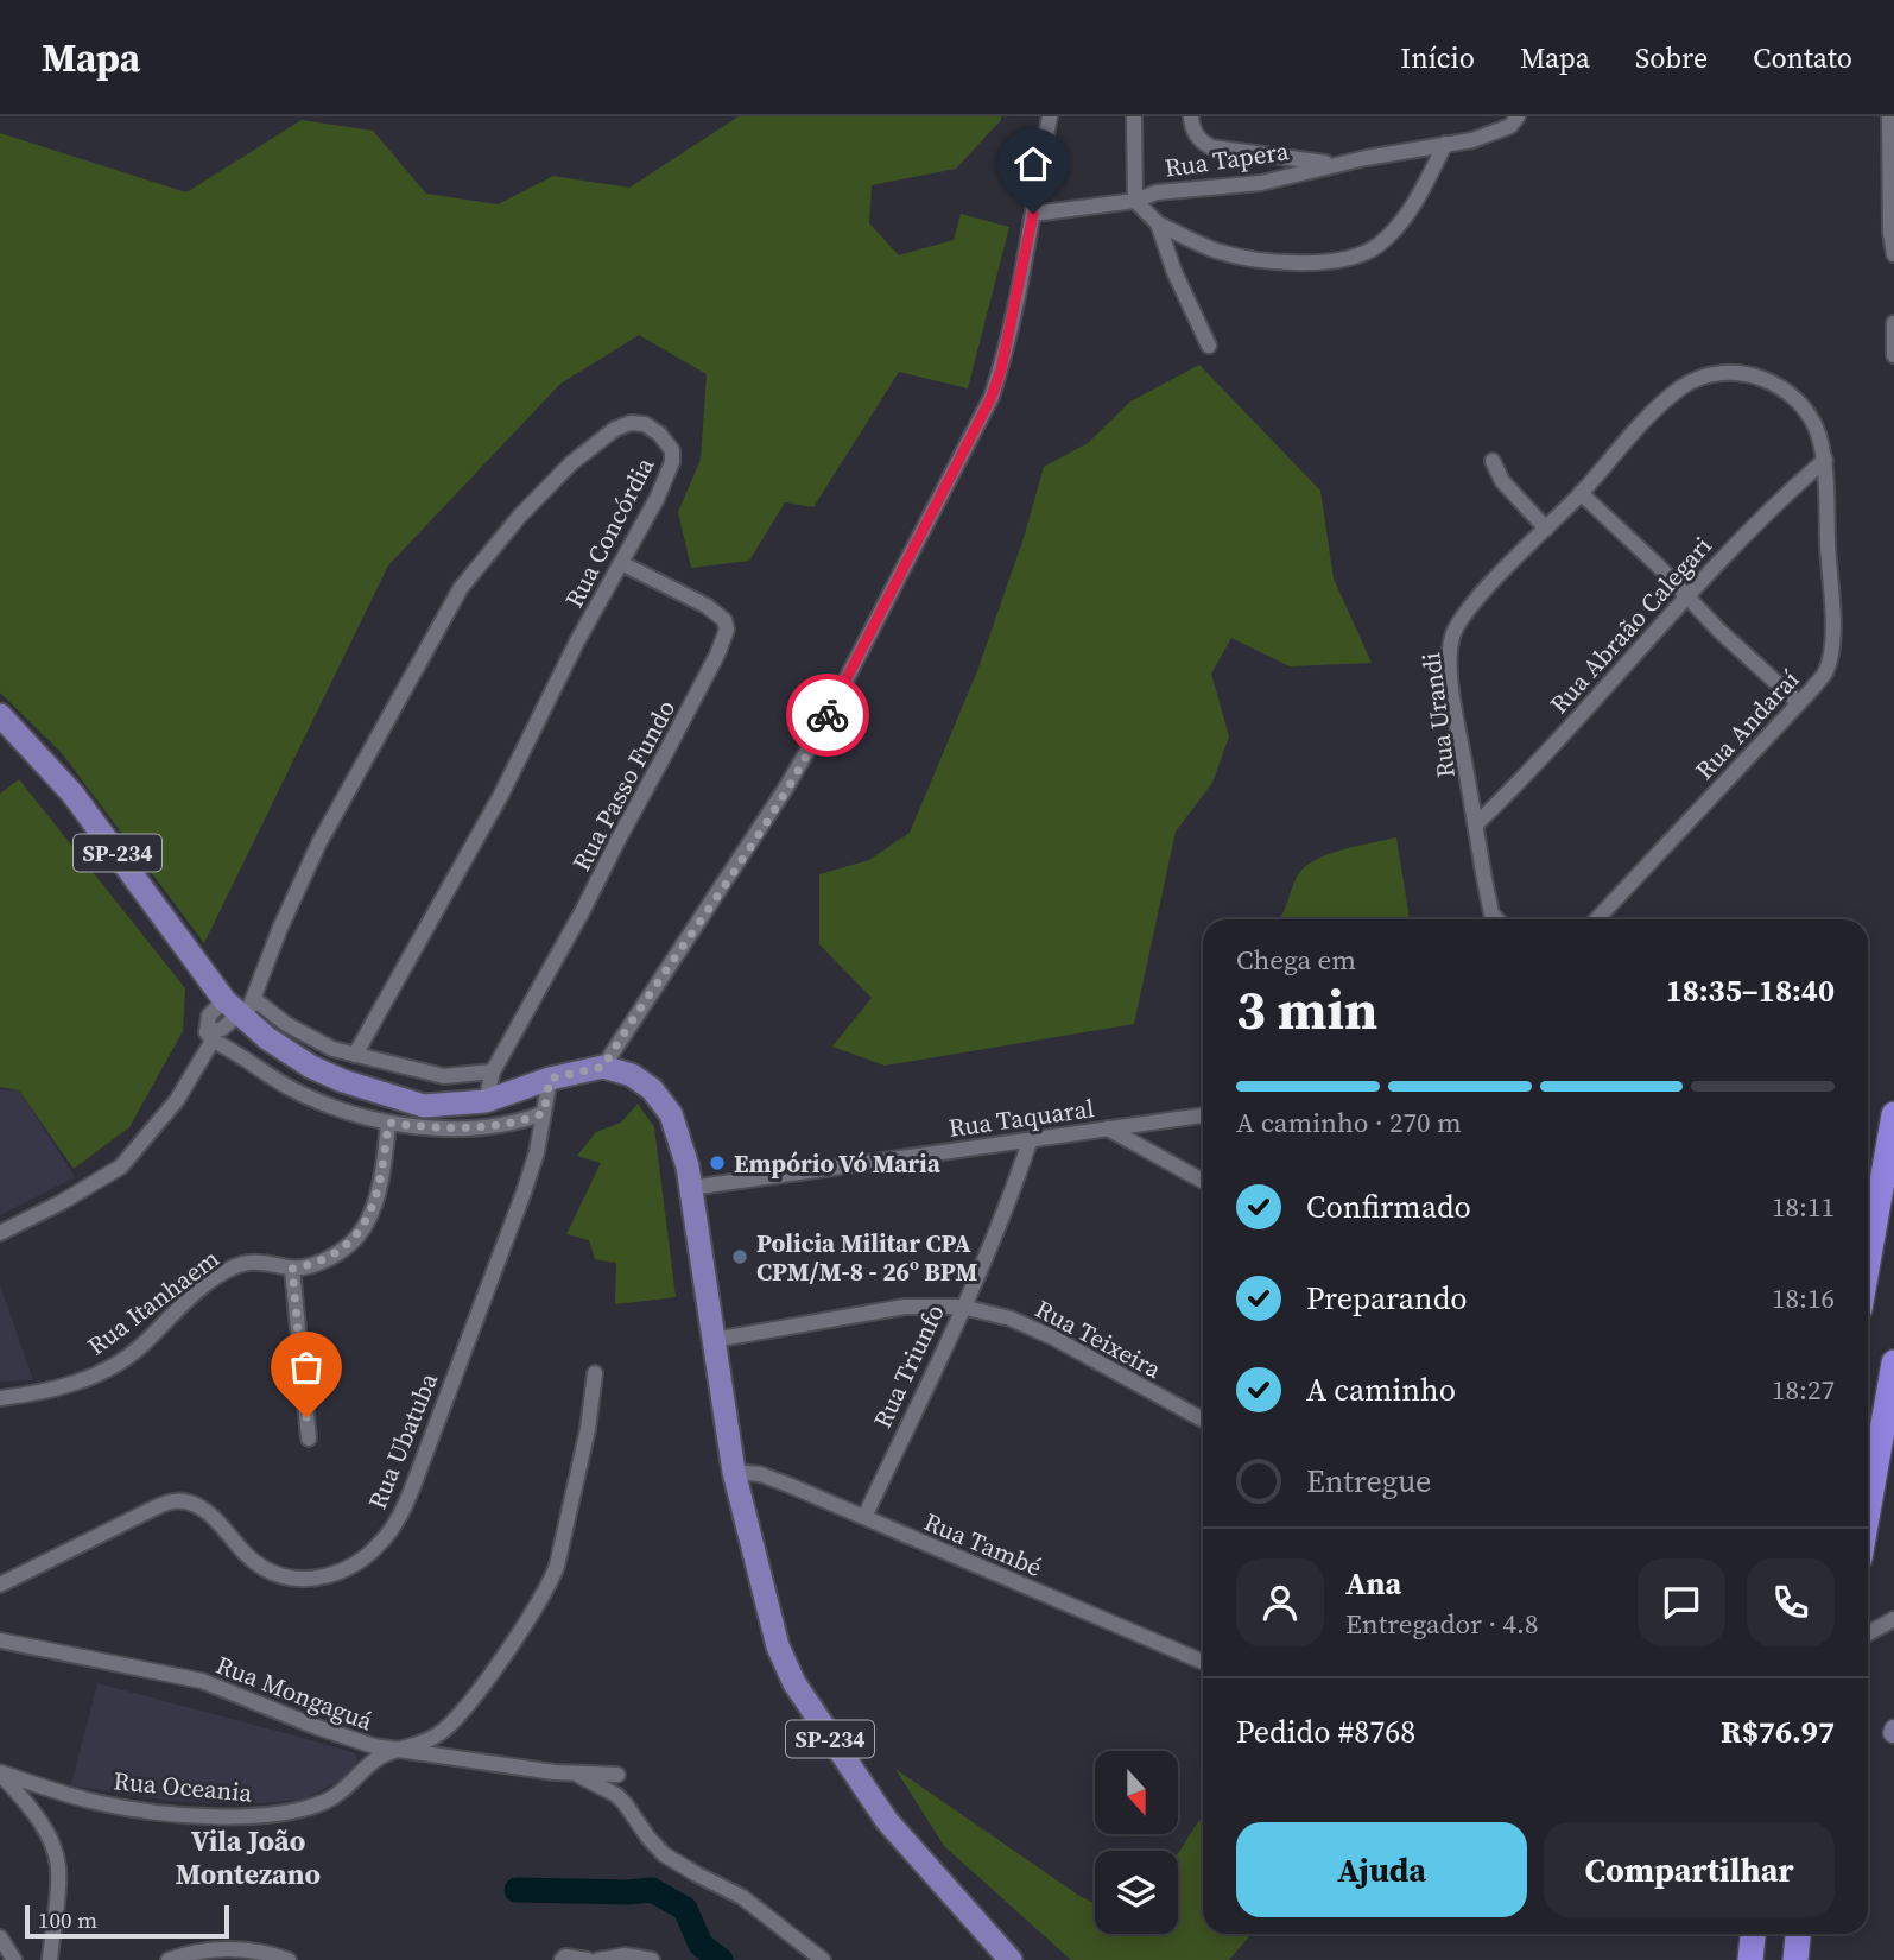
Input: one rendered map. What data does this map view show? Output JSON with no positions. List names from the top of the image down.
{
  "streets": {
    "main road": ["SP-234"],
    "street": [
      "Rua Tapera",
      "Rua Concórdia",
      "Rua Abraão Calegari",
      "Rua Urandi",
      "Rua Andaraí",
      "Rua Passo Fundo",
      "Rua Taquaral",
      "Rua Itanhaem",
      "Rua Teixeira",
      "Rua Triunfo",
      "Rua Ubatuba",
      "Rua També",
      "Rua Mongaguá",
      "Rua Oceania"
    ]
  },
  "crossings": [
    ["Rua Concórdia", "Rua Passo Fundo"],
    ["Rua Concórdia", "SP-234"],
    ["Rua Abraão Calegari", "Rua Urandi"],
    ["Rua Abraão Calegari", "Rua Andaraí"],
    ["Rua Urandi", "Rua Andaraí"],
    ["Rua Passo Fundo", "SP-234"],
    ["SP-234", "Rua Taquaral"],
    ["SP-234", "Rua Teixeira"],
    ["SP-234", "Rua Ubatuba"],
    ["SP-234", "Rua També"],
    ["Rua Taquaral", "Rua Triunfo"],
    ["Rua Teixeira", "Rua Triunfo"],
    ["Rua Triunfo", "Rua També"],
    ["Rua Mongaguá", "Rua Oceania"]
  ],
  "districts": ["Vila João Montezano"],
  "places": ["Empório Vó Maria", "Policia Militar CPA CPM/M-8 - 26º BPM"],
  "scale_bar": "100 m",
  "north": "bottom",
  "page": {
    "header": "Mapa",
    "nav": [
      "Início",
      "Mapa",
      "Sobre",
      "Contato"
    ],
    "heading": ["3 min", "Chega em", "18:35–18:40"],
    "panel": [
      "Ana",
      "Entregador · 4.8",
      "Pedido #8768",
      "R$76.97"
    ],
    "bar": "A caminho · 270 m",
    "list": [
      ["Confirmado", "18:11"],
      ["Preparando", "18:16"],
      ["A caminho", "18:27"],
      "Entregue"
    ],
    "buttons": ["Ajuda", "Compartilhar"],
    "scale": "100 m"
  }
}
